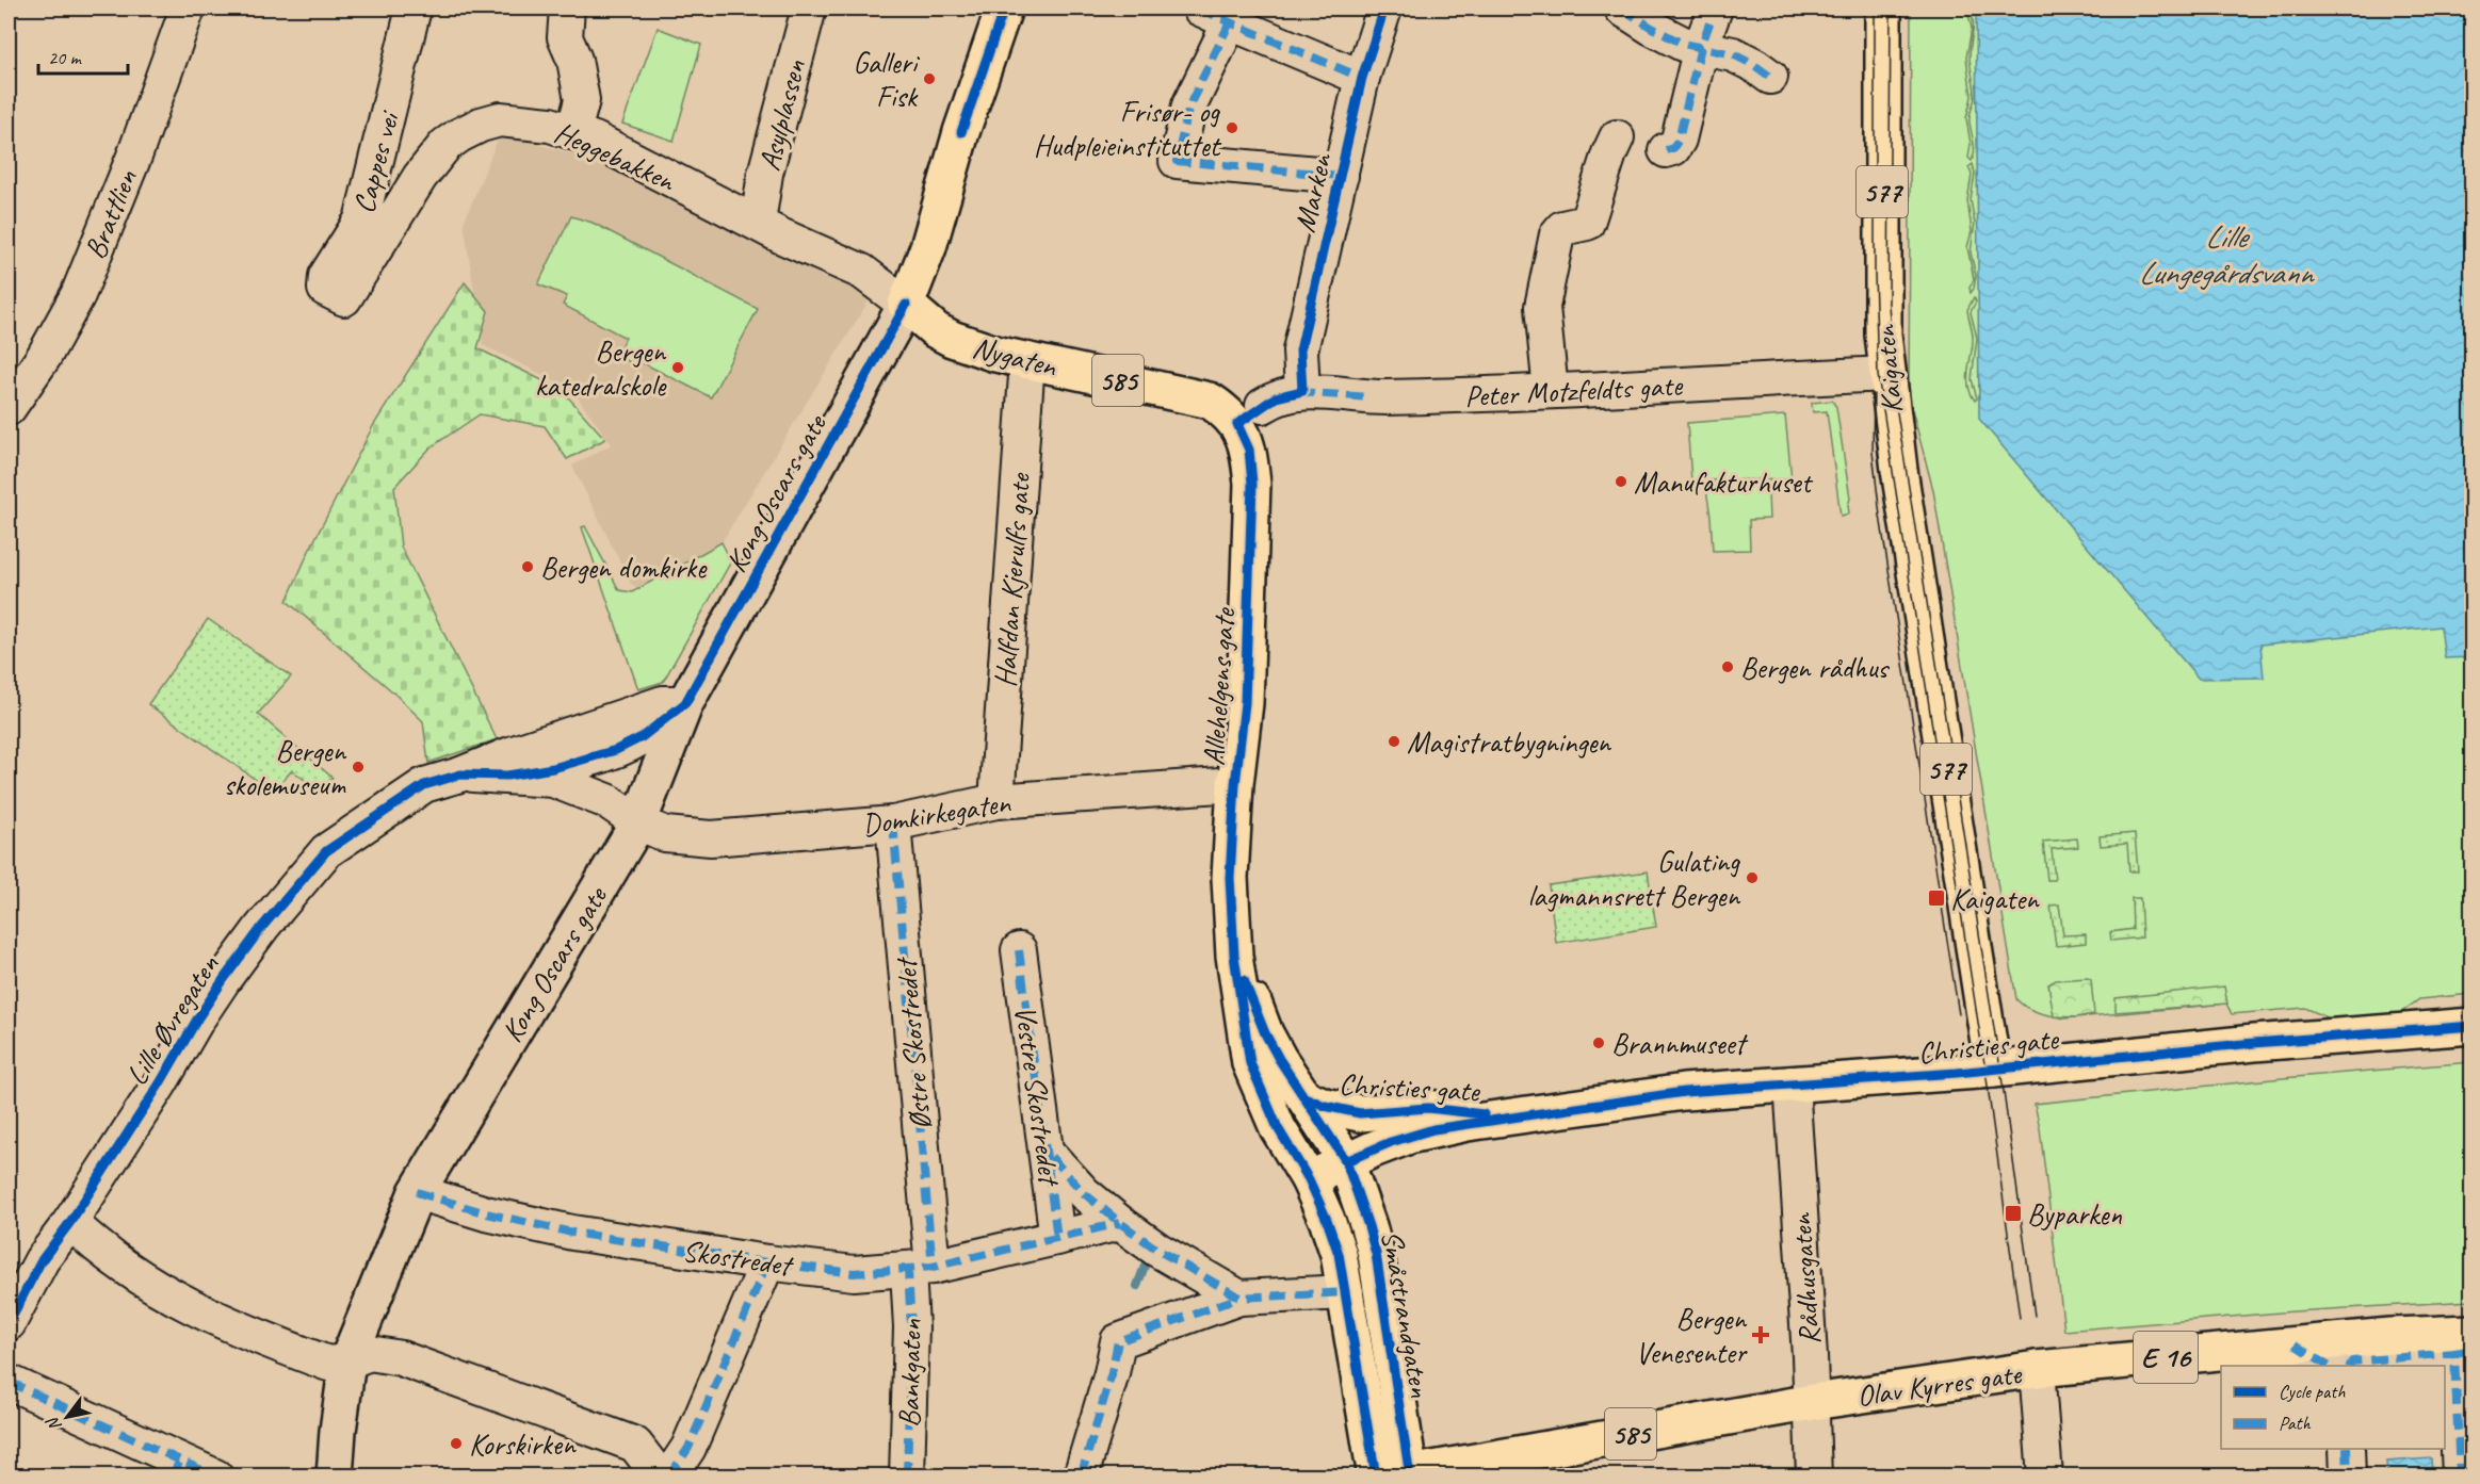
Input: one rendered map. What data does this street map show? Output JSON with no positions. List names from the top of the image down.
{
  "streets": {
    "main road": [
      "577",
      "Nygaten",
      "Kaigaten",
      "585",
      "Kong Oscars gate",
      "Allehelgens gate",
      "Christies gate",
      "Småstrandgaten",
      "E 16",
      "Olav Kyrres gate"
    ],
    "street": [
      "Asylplassen",
      "Heggebakken",
      "Cappes vei",
      "Marken",
      "Brattlien",
      "Peter Motzfeldts gate",
      "Halfdan Kjerulfs gate",
      "Domkirkegaten",
      "Lille Øvregaten",
      "Østre Skostredet",
      "Vestre Skostredet",
      "Skostredet",
      "Rådhusgaten",
      "Bankgaten"
    ]
  },
  "crossings": [
    ["Asylplassen", "Heggebakken"],
    ["Heggebakken", "Cappes vei"],
    ["Heggebakken", "Nygaten"],
    ["Heggebakken", "Kong Oscars gate"],
    ["Marken", "Peter Motzfeldts gate"],
    ["Nygaten", "Kong Oscars gate"],
    ["Nygaten", "Halfdan Kjerulfs gate"],
    ["Nygaten", "Allehelgens gate"],
    ["Kaigaten", "Peter Motzfeldts gate"],
    ["Kaigaten", "Christies gate"],
    ["Kong Oscars gate", "Domkirkegaten"],
    ["Kong Oscars gate", "Skostredet"],
    ["Halfdan Kjerulfs gate", "Domkirkegaten"],
    ["Allehelgens gate", "Domkirkegaten"],
    ["Allehelgens gate", "Christies gate"],
    ["Allehelgens gate", "Småstrandgaten"],
    ["Domkirkegaten", "Østre Skostredet"],
    ["Østre Skostredet", "Skostredet"],
    ["Østre Skostredet", "Bankgaten"],
    ["Christies gate", "Rådhusgaten"],
    ["Christies gate", "Småstrandgaten"],
    ["Vestre Skostredet", "Skostredet"],
    ["Skostredet", "Bankgaten"],
    ["Rådhusgaten", "Olav Kyrres gate"],
    ["Småstrandgaten", "Olav Kyrres gate"]
  ],
  "water": ["Lille Lungegårdsvann"],
  "places": {
    "other": [
      "Galleri Fisk",
      "Frisør- og Hudpleieinstituttet",
      "Bergen katedralskole",
      "Manufakturhuset",
      "Bergen domkirke",
      "Bergen rådhus",
      "Magistratbygningen",
      "Bergen skolemuseum",
      "Gulating lagmannsrett Bergen",
      "Brannmuseet",
      "Korskirken"
    ],
    "transit": ["Kaigaten", "Byparken"],
    "health": ["Bergen Venesenter"]
  },
  "legend": ["Cycle path", "Path"],
  "scale_bar": "20 m",
  "north": "bottom left"
}
